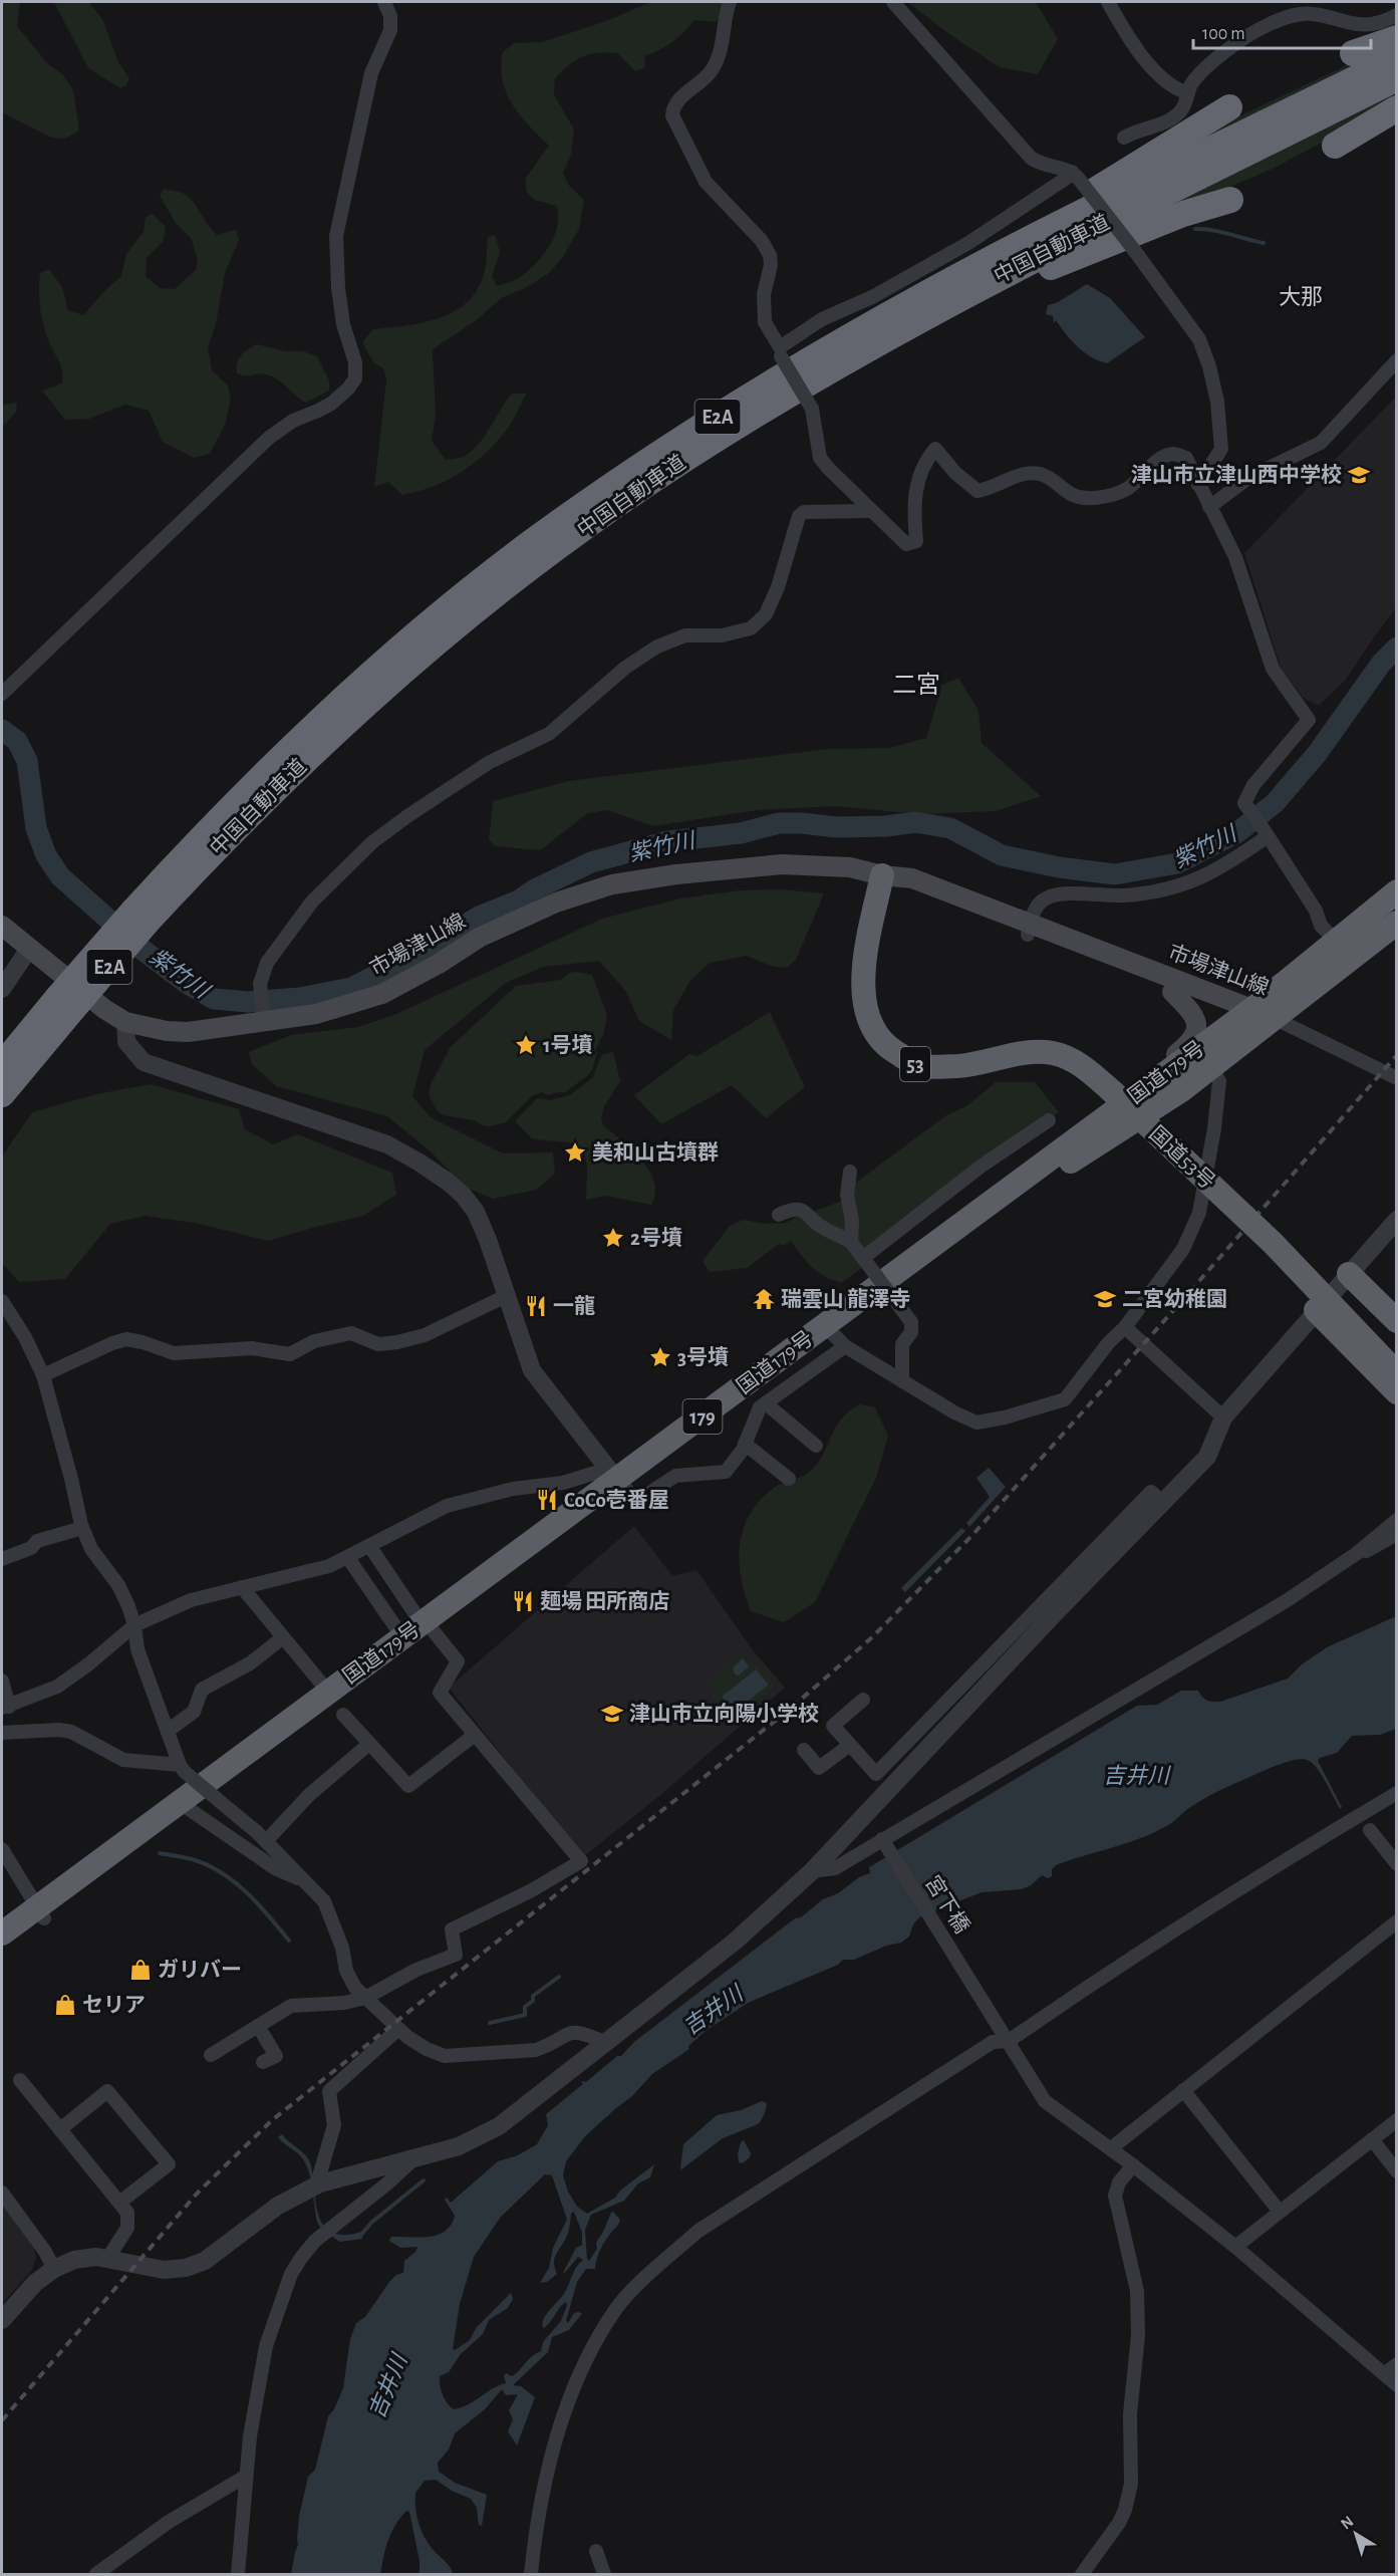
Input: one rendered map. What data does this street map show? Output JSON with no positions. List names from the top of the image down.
{
  "streets": {
    "highway": [
      "中国自動車道",
      "E2A",
      "53",
      "国道179号",
      "国道53号",
      "179"
    ],
    "main road": ["市場津山線"],
    "street": ["宮下橋"]
  },
  "crossings": [
    ["市場津山線", "国道179号"],
    ["市場津山線", "国道53号"]
  ],
  "districts": ["大那", "二宮"],
  "water": ["紫竹川", "吉井川"],
  "places": {
    "school or university": ["津山市立津山西中学校", "二宮幼稚園", "津山市立向陽小学校"],
    "place": [
      "1号墳",
      "美和山古墳群",
      "2号墳",
      "3号墳"
    ],
    "temple": ["瑞雲山 龍澤寺"],
    "restaurant": ["一龍", "CoCo壱番屋", "麺場 田所商店"],
    "shop": ["ガリバー", "セリア"]
  },
  "scale_bar": "100 m",
  "north": "top left"
}
